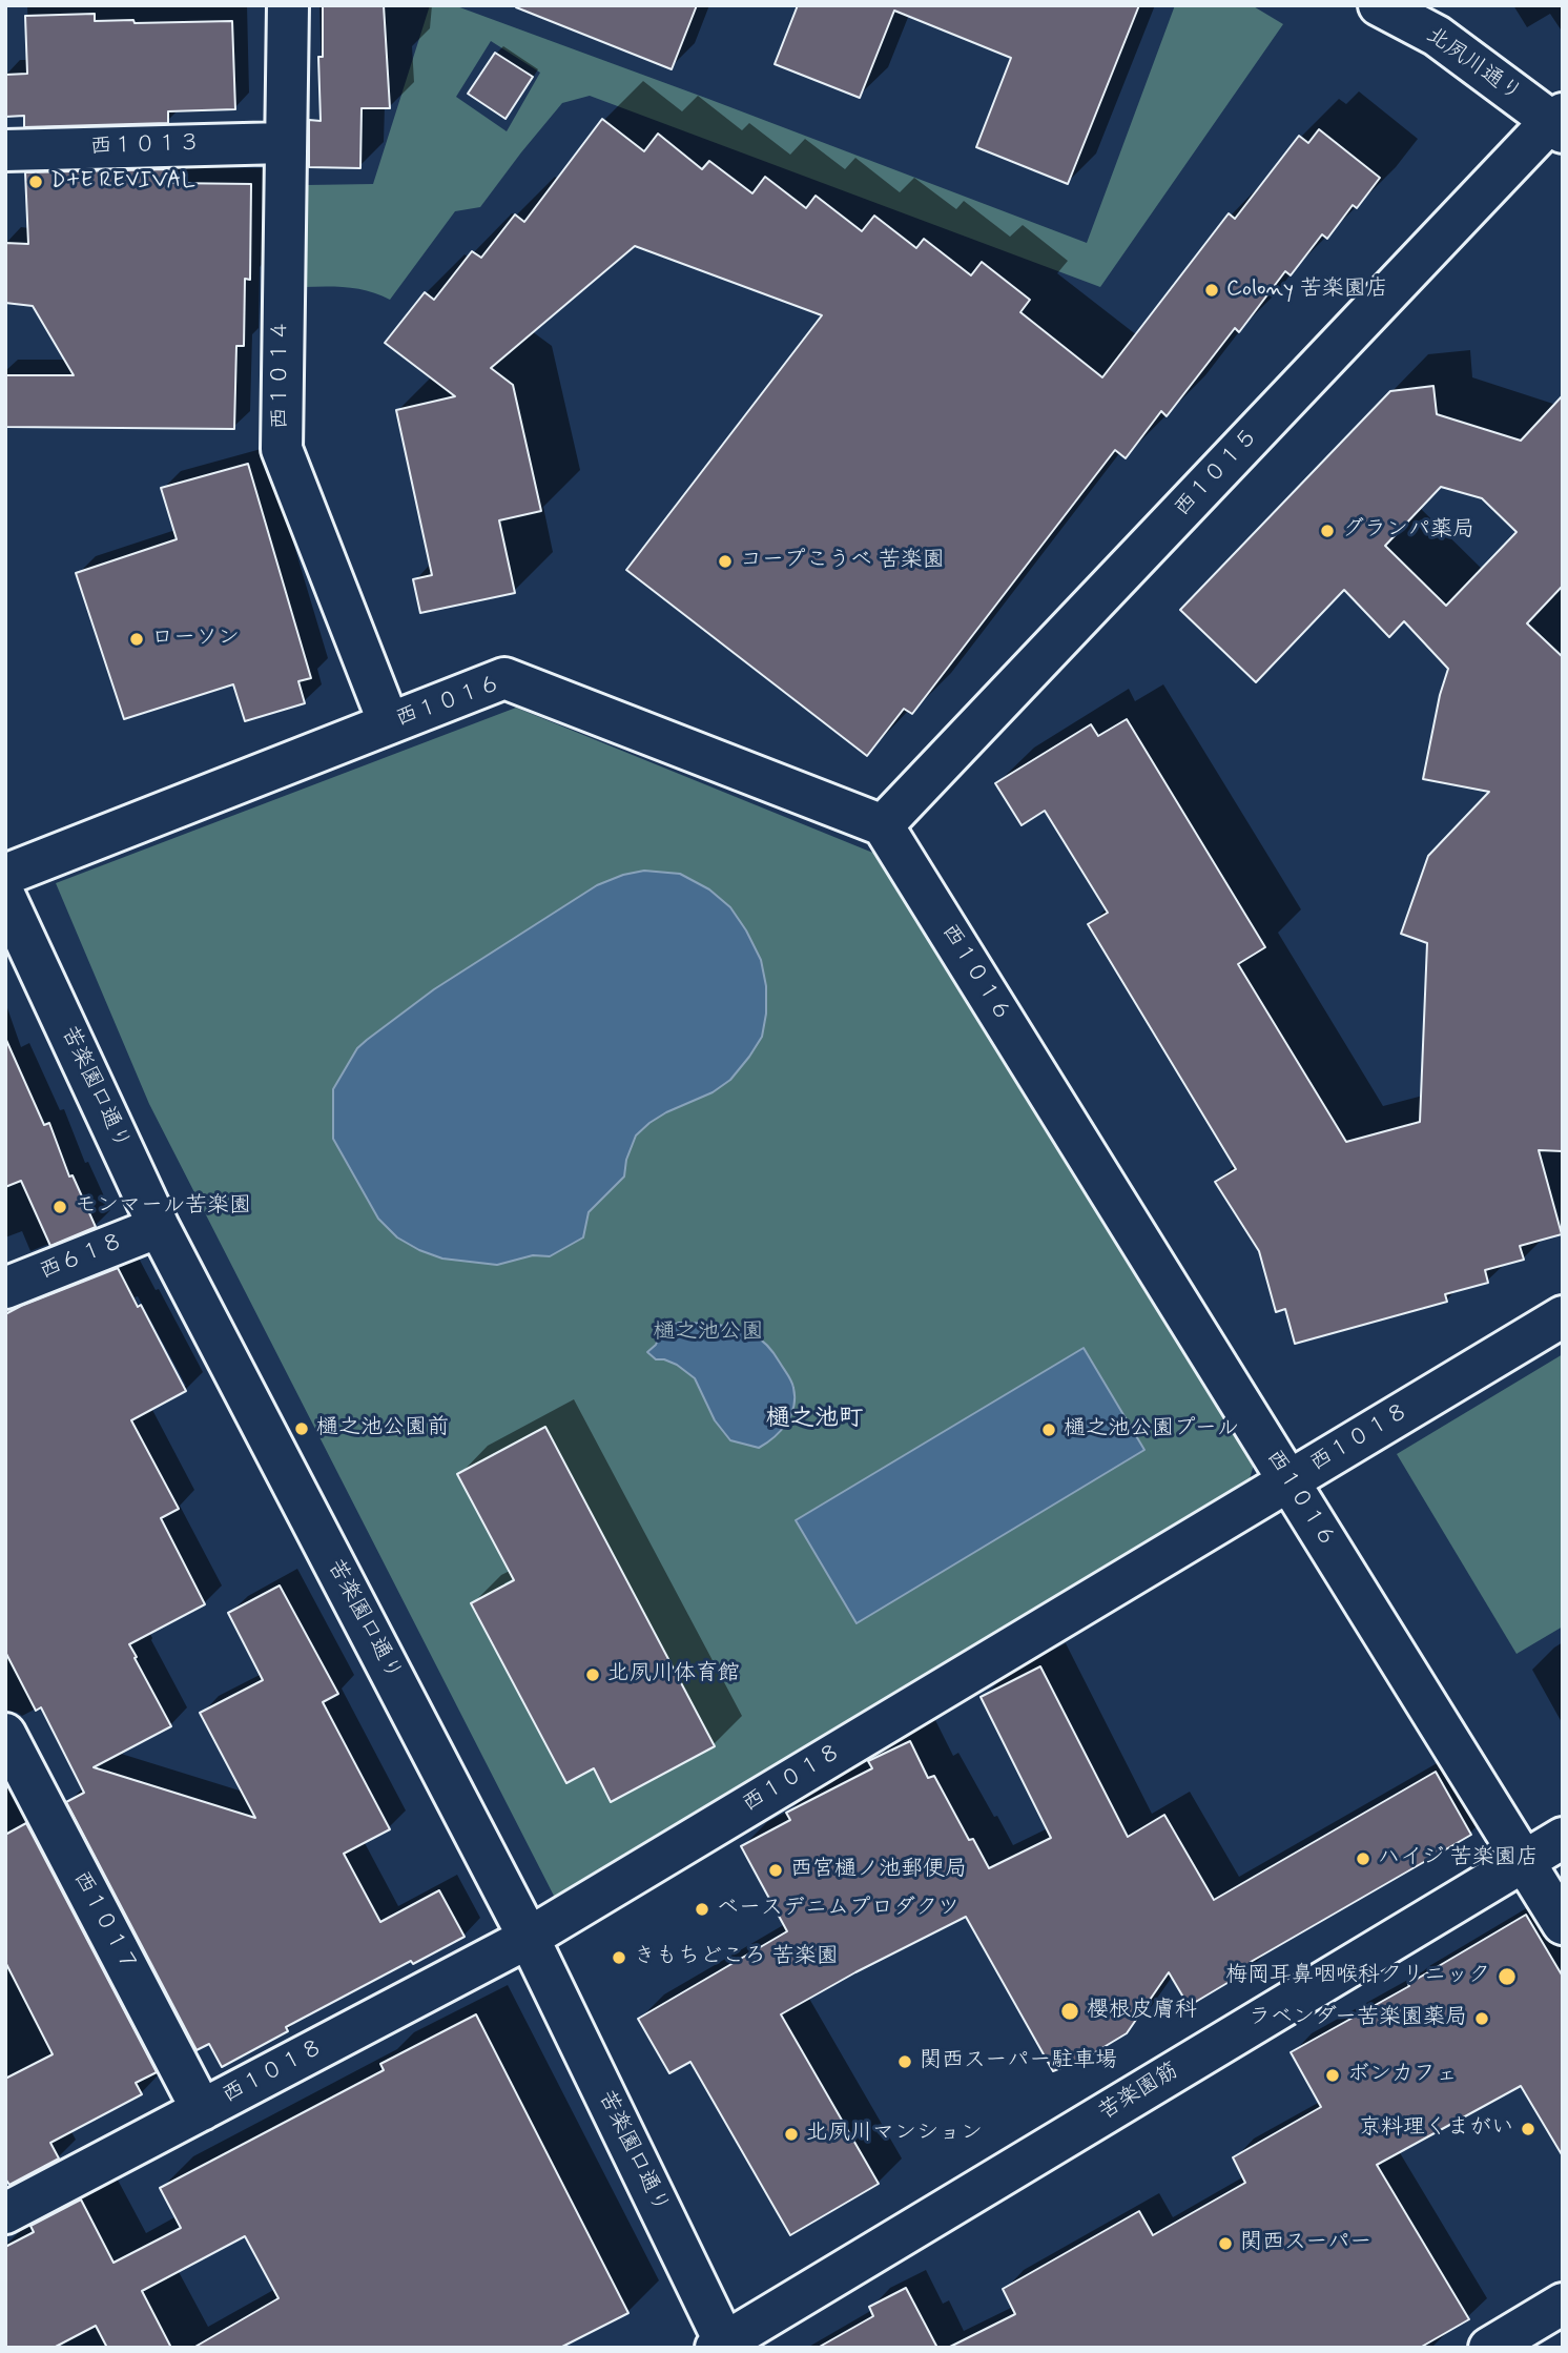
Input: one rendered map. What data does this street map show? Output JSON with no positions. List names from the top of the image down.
{
  "streets": {
    "street": [
      "北夙川通り",
      "西１０１３",
      "西１０１４",
      "西１０１５",
      "西１０１６",
      "苦楽園口通り",
      "西６１８",
      "西１０１８",
      "西１０１７",
      "苦楽園筋"
    ]
  },
  "crossings": [
    ["北夙川通り", "西１０１５"],
    ["西１０１３", "西１０１４"],
    ["西１０１４", "西１０１６"],
    ["西１０１５", "西１０１６"],
    ["西１０１６", "西１０１８"],
    ["西１０１６", "苦楽園筋"],
    ["苦楽園口通り", "西６１８"],
    ["苦楽園口通り", "西１０１８"],
    ["苦楽園口通り", "苦楽園筋"],
    ["西１０１８", "西１０１７"]
  ],
  "districts": ["樋之池町"],
  "parks": ["樋之池公園"],
  "places": [
    "D+E REVIVAL",
    "Colony 苦楽園店",
    "グランパ薬局",
    "コープこうべ 苦楽園",
    "ローソン",
    "モンマール苦楽園",
    "樋之池公園前",
    "樋之池公園プール",
    "北夙川体育館",
    "ハイジ 苦楽園店",
    "西宮樋ノ池郵便局",
    "ベースデニムプロダクツ",
    "きもちどころ 苦楽園",
    "梅岡耳鼻咽喉科クリニック",
    "櫻根皮膚科",
    "ラベンダー苦楽園薬局",
    "関西スーパー駐車場",
    "ボンカフェ",
    "京料理くまがい",
    "北夙川マンション",
    "関西スーパー"
  ]
}
